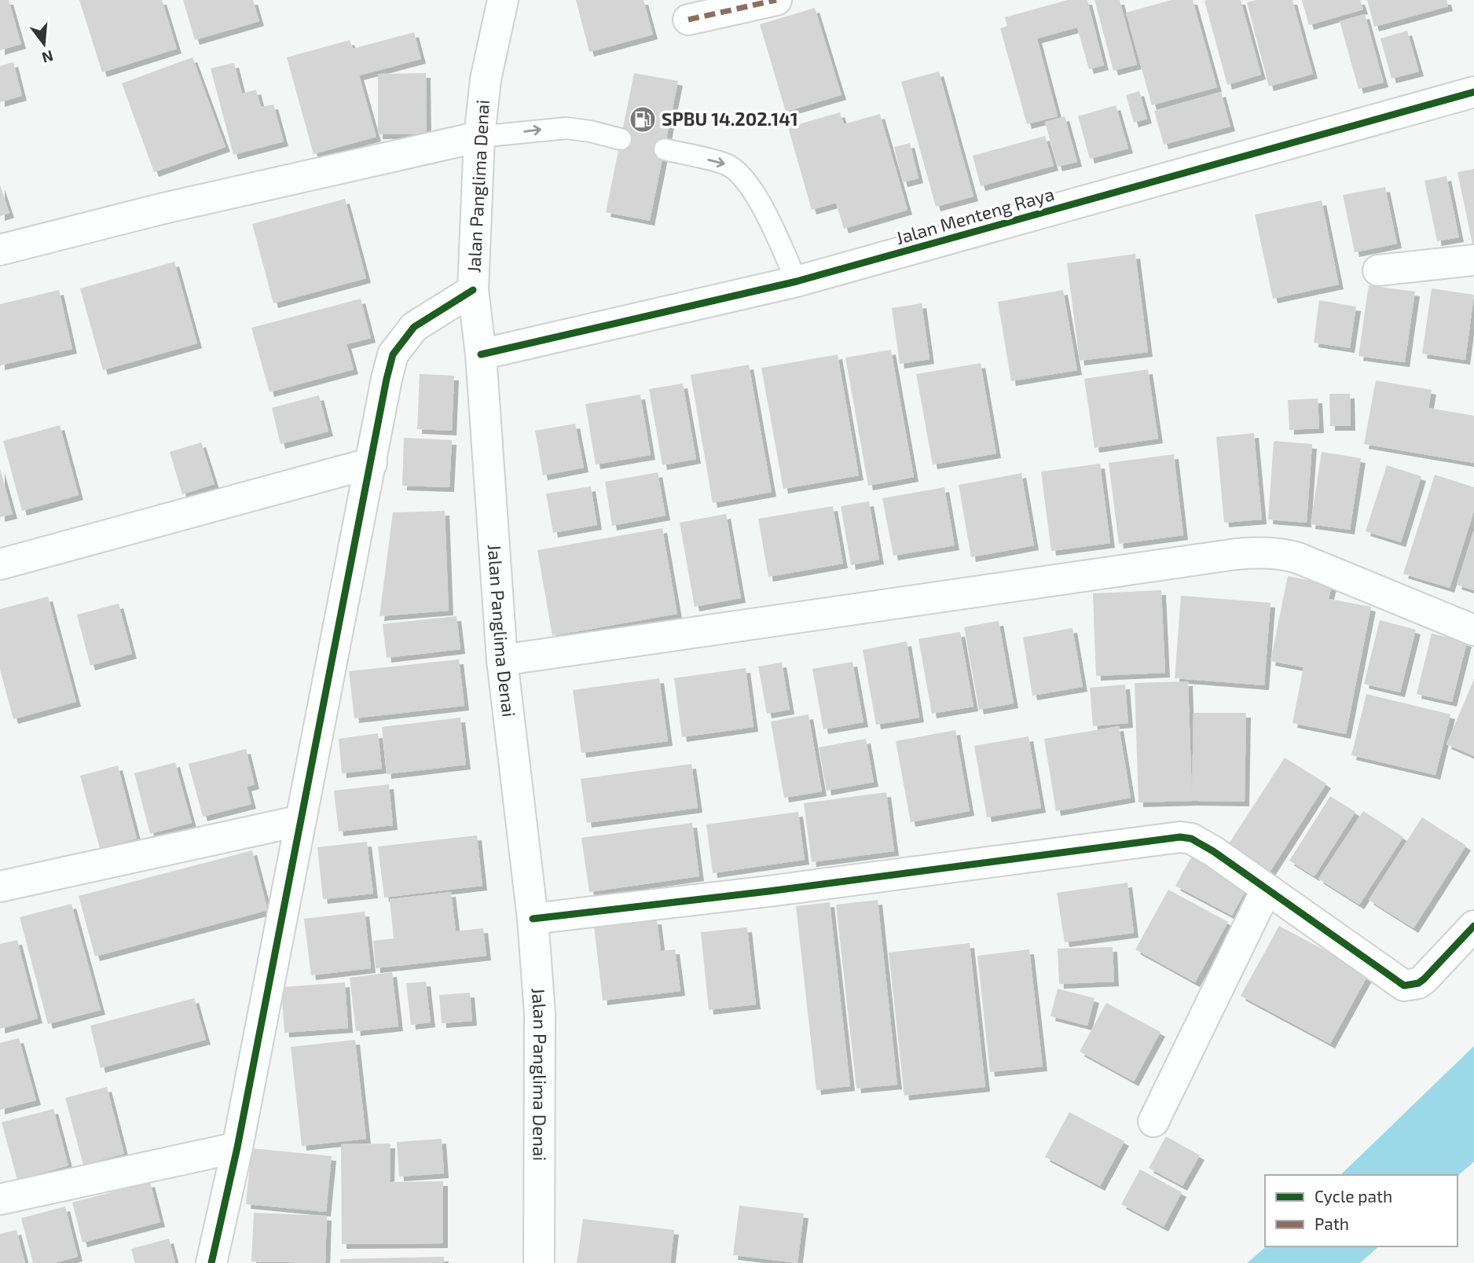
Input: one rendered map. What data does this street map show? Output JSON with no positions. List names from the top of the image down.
{
  "streets": {
    "street": ["Jalan Panglima Denai", "Jalan Menteng Raya"]
  },
  "crossings": [
    ["Jalan Panglima Denai", "Jalan Menteng Raya"]
  ],
  "places": {
    "fuel station": ["SPBU 14.202.141"]
  },
  "legend": ["Cycle path", "Path"],
  "north": "bottom"
}
